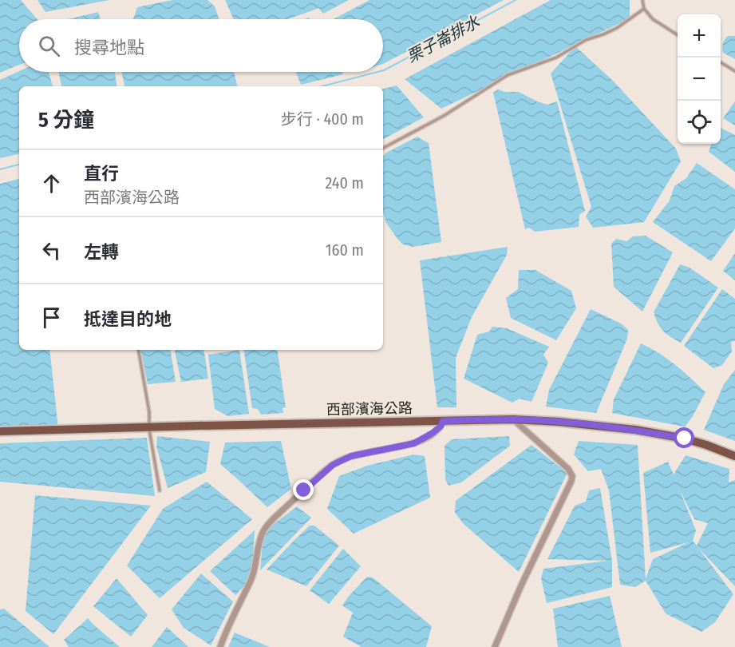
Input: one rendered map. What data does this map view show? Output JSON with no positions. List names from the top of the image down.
{
  "streets": {
    "main road": ["西部濱海公路"]
  },
  "water": ["栗子崙排水"],
  "page": {
    "map_buttons": ["+", "−"],
    "search": "搜尋地點",
    "heading": ["5 分鐘", "步行 · 400 m"],
    "list": [
      ["直行", "西部濱海公路", "240 m"],
      ["左轉", "160 m"],
      "抵達目的地"
    ]
  }
}
